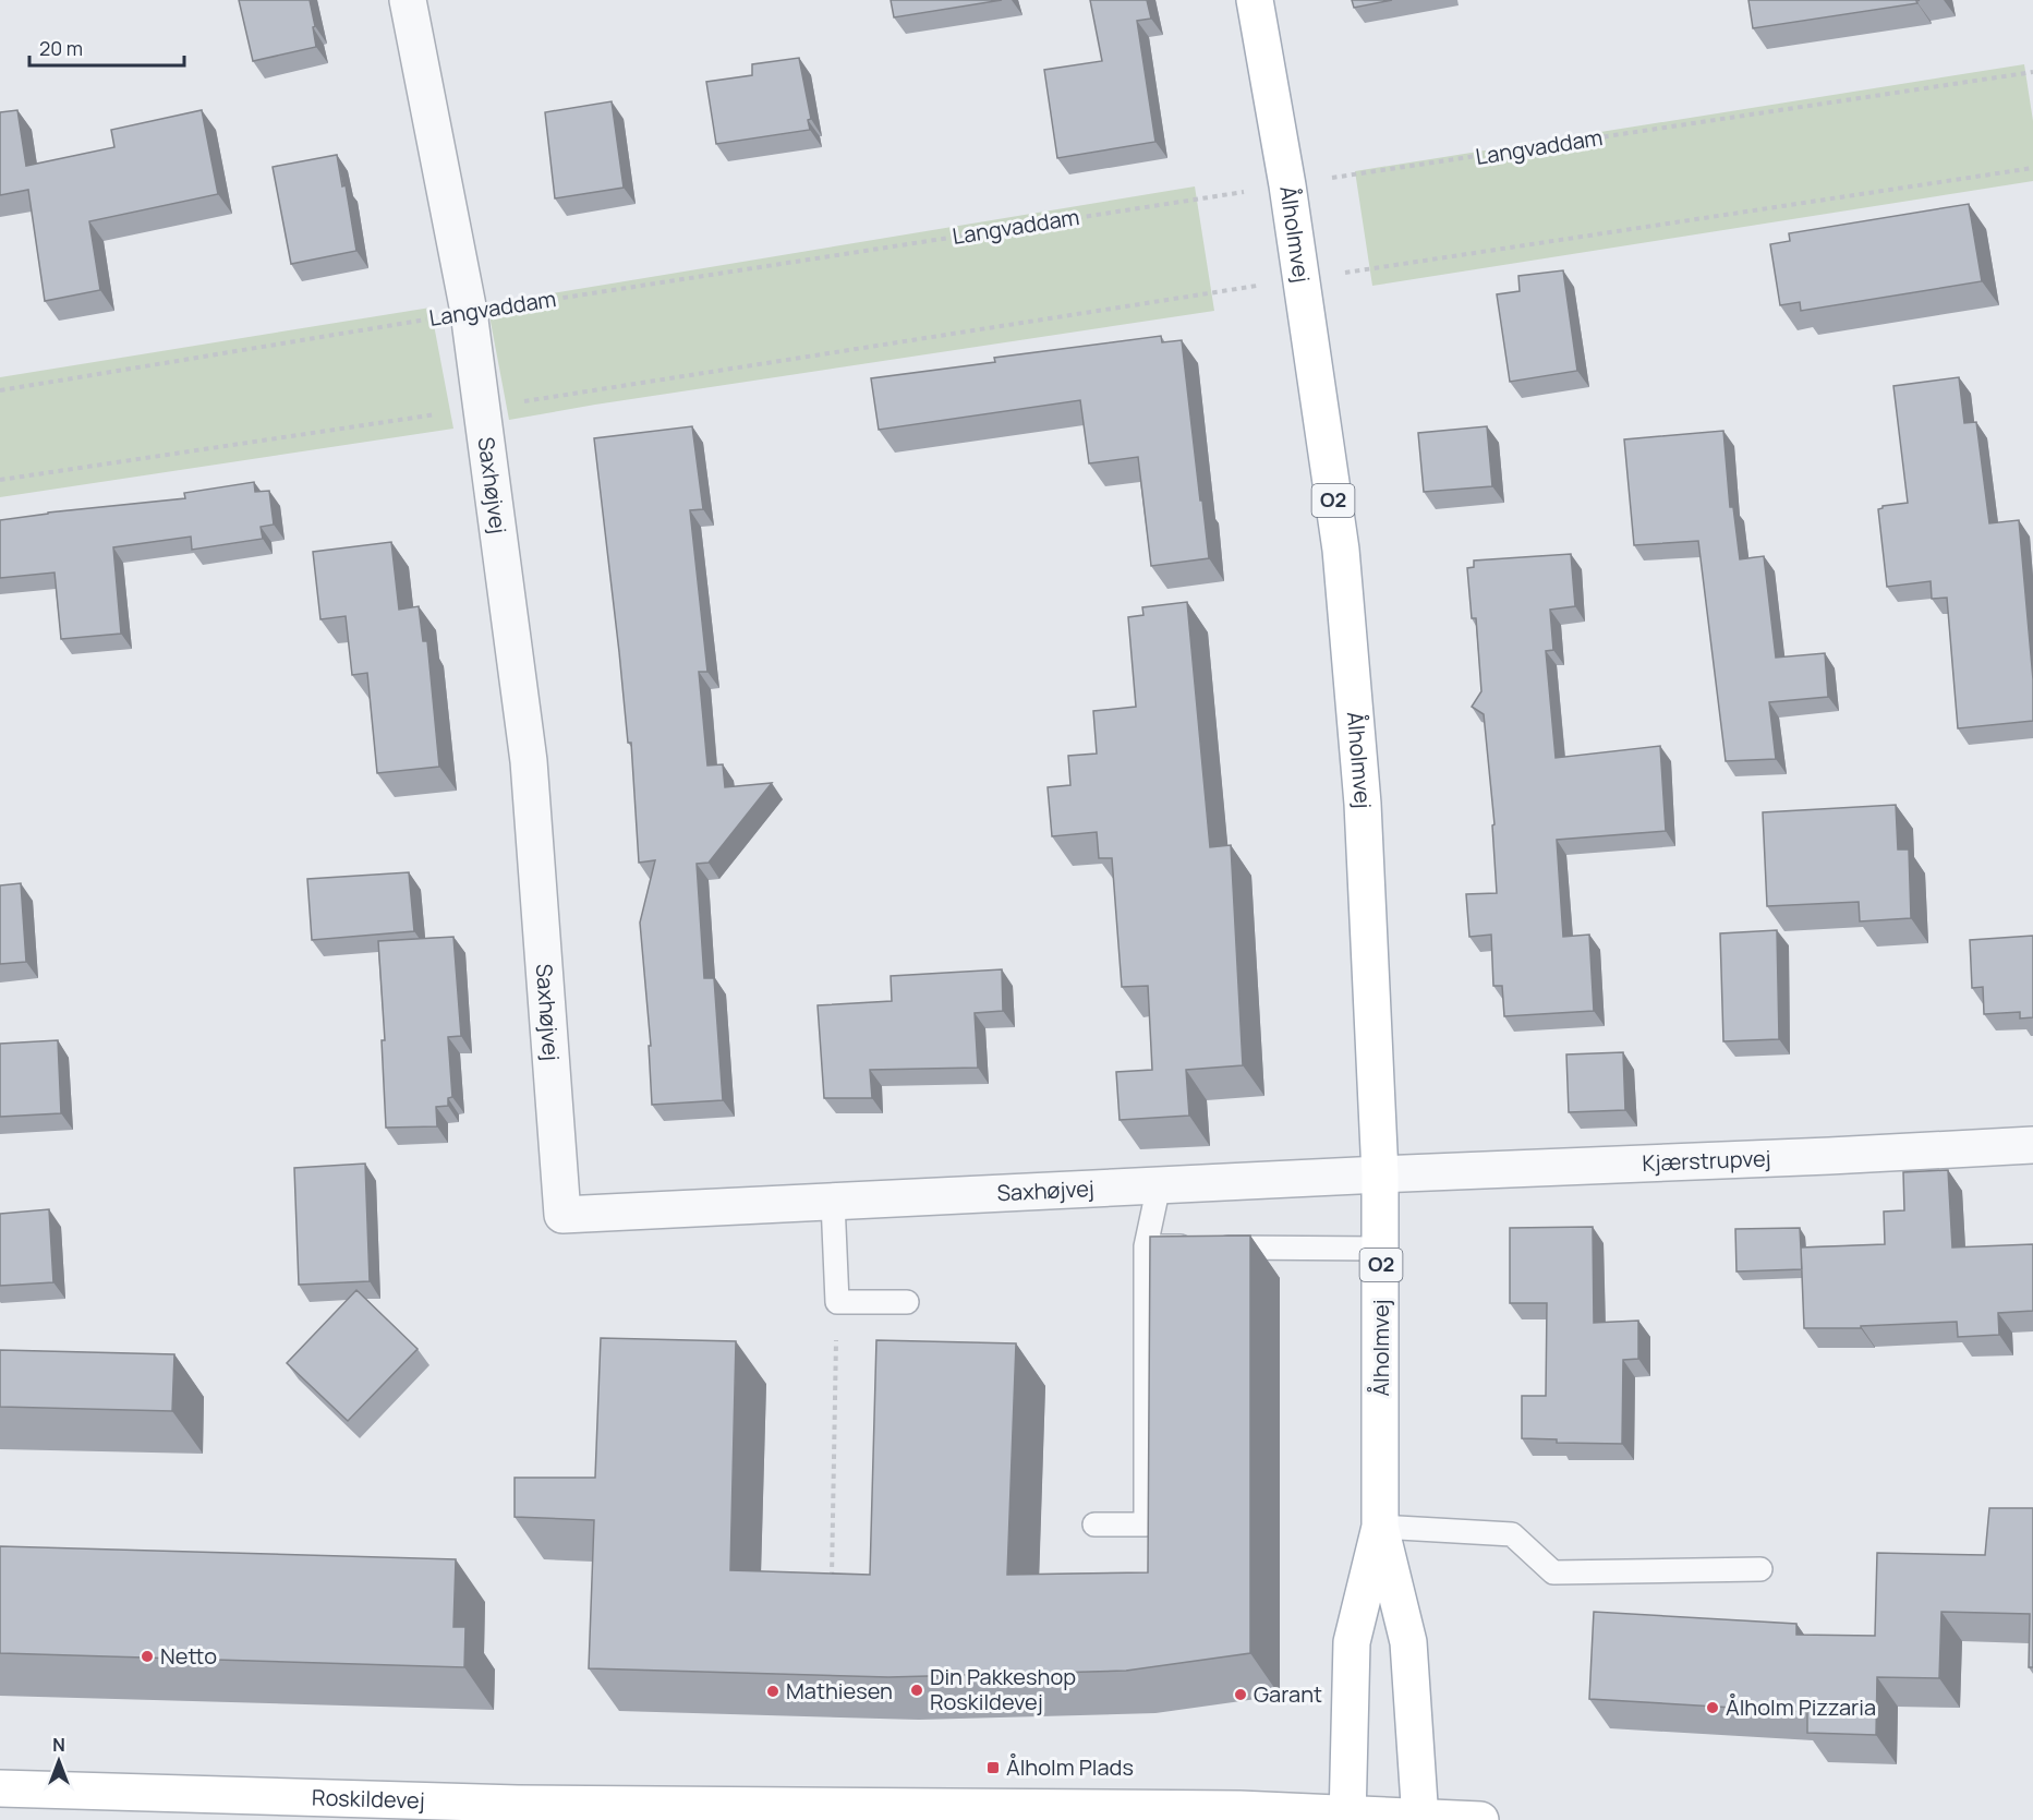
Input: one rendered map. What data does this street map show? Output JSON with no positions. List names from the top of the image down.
{
  "streets": {
    "main road": ["Ålholmvej", "O2", "Roskildevej"],
    "street": ["Saxhøjvej", "Kjærstrupvej"],
    "path": ["Langvaddam"]
  },
  "crossings": [
    ["Langvaddam", "Ålholmvej"],
    ["Langvaddam", "Saxhøjvej"],
    ["Ålholmvej", "Saxhøjvej"],
    ["Ålholmvej", "Kjærstrupvej"],
    ["Ålholmvej", "Roskildevej"],
    ["Saxhøjvej", "Kjærstrupvej"]
  ],
  "places": {
    "other": [
      "Netto",
      "Din Pakkeshop Roskildevej",
      "Mathiesen",
      "Garant",
      "Ålholm Pizzaria"
    ],
    "transit": ["Ålholm Plads"]
  },
  "scale_bar": "20 m",
  "north": "top"
}
